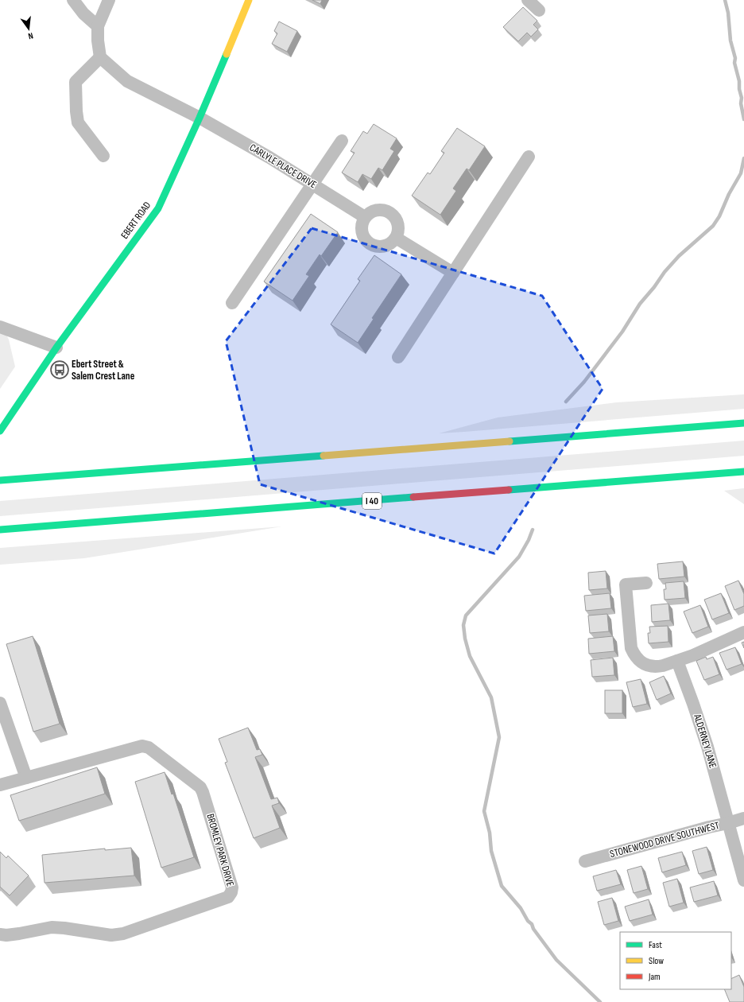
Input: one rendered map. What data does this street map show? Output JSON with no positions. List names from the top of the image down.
{
  "streets": {
    "main road": ["EBERT ROAD", "I 40"],
    "street": [
      "CARLYLE PLACE DRIVE",
      "ALDERNEY LANE",
      "STONEWOOD DRIVE SOUTHWEST",
      "BROMLEY PARK DRIVE"
    ]
  },
  "crossings": [
    ["CARLYLE PLACE DRIVE", "EBERT ROAD"],
    ["ALDERNEY LANE", "STONEWOOD DRIVE SOUTHWEST"]
  ],
  "places": {
    "bus stop": ["Ebert Street & Salem Crest Lane"]
  },
  "legend": ["Fast", "Slow", "Jam"],
  "north": "bottom"
}
